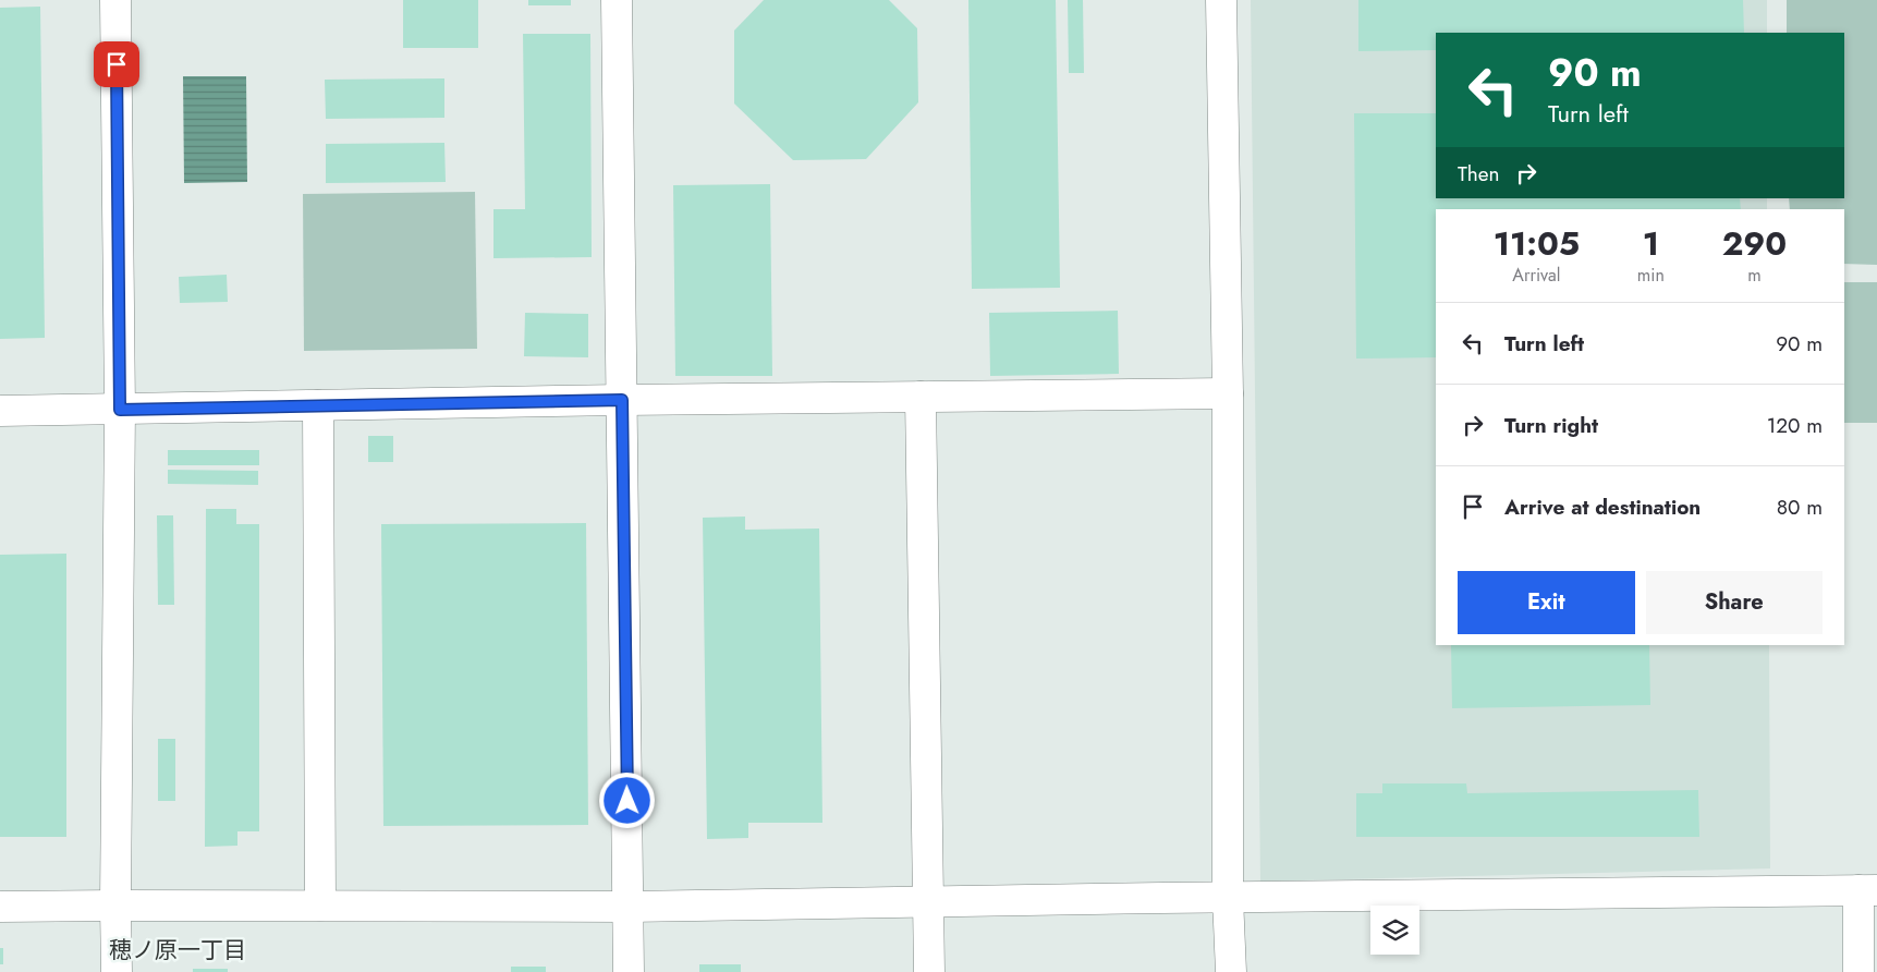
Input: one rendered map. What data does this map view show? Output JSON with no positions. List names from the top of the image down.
{
  "districts": ["穂ノ原一丁目"],
  "page": {
    "turn": ["90 m", "Turn left"],
    "then": "Then",
    "eta": [
      "11:05",
      "Arrival",
      "1",
      "min",
      "290",
      "m"
    ],
    "list": [
      {
        "name": "Turn left",
        "value": "90 m"
      },
      {
        "name": "Turn right",
        "value": "120 m"
      },
      {
        "name": "Arrive at destination",
        "value": "80 m"
      }
    ],
    "buttons": ["Exit", "Share"]
  }
}
